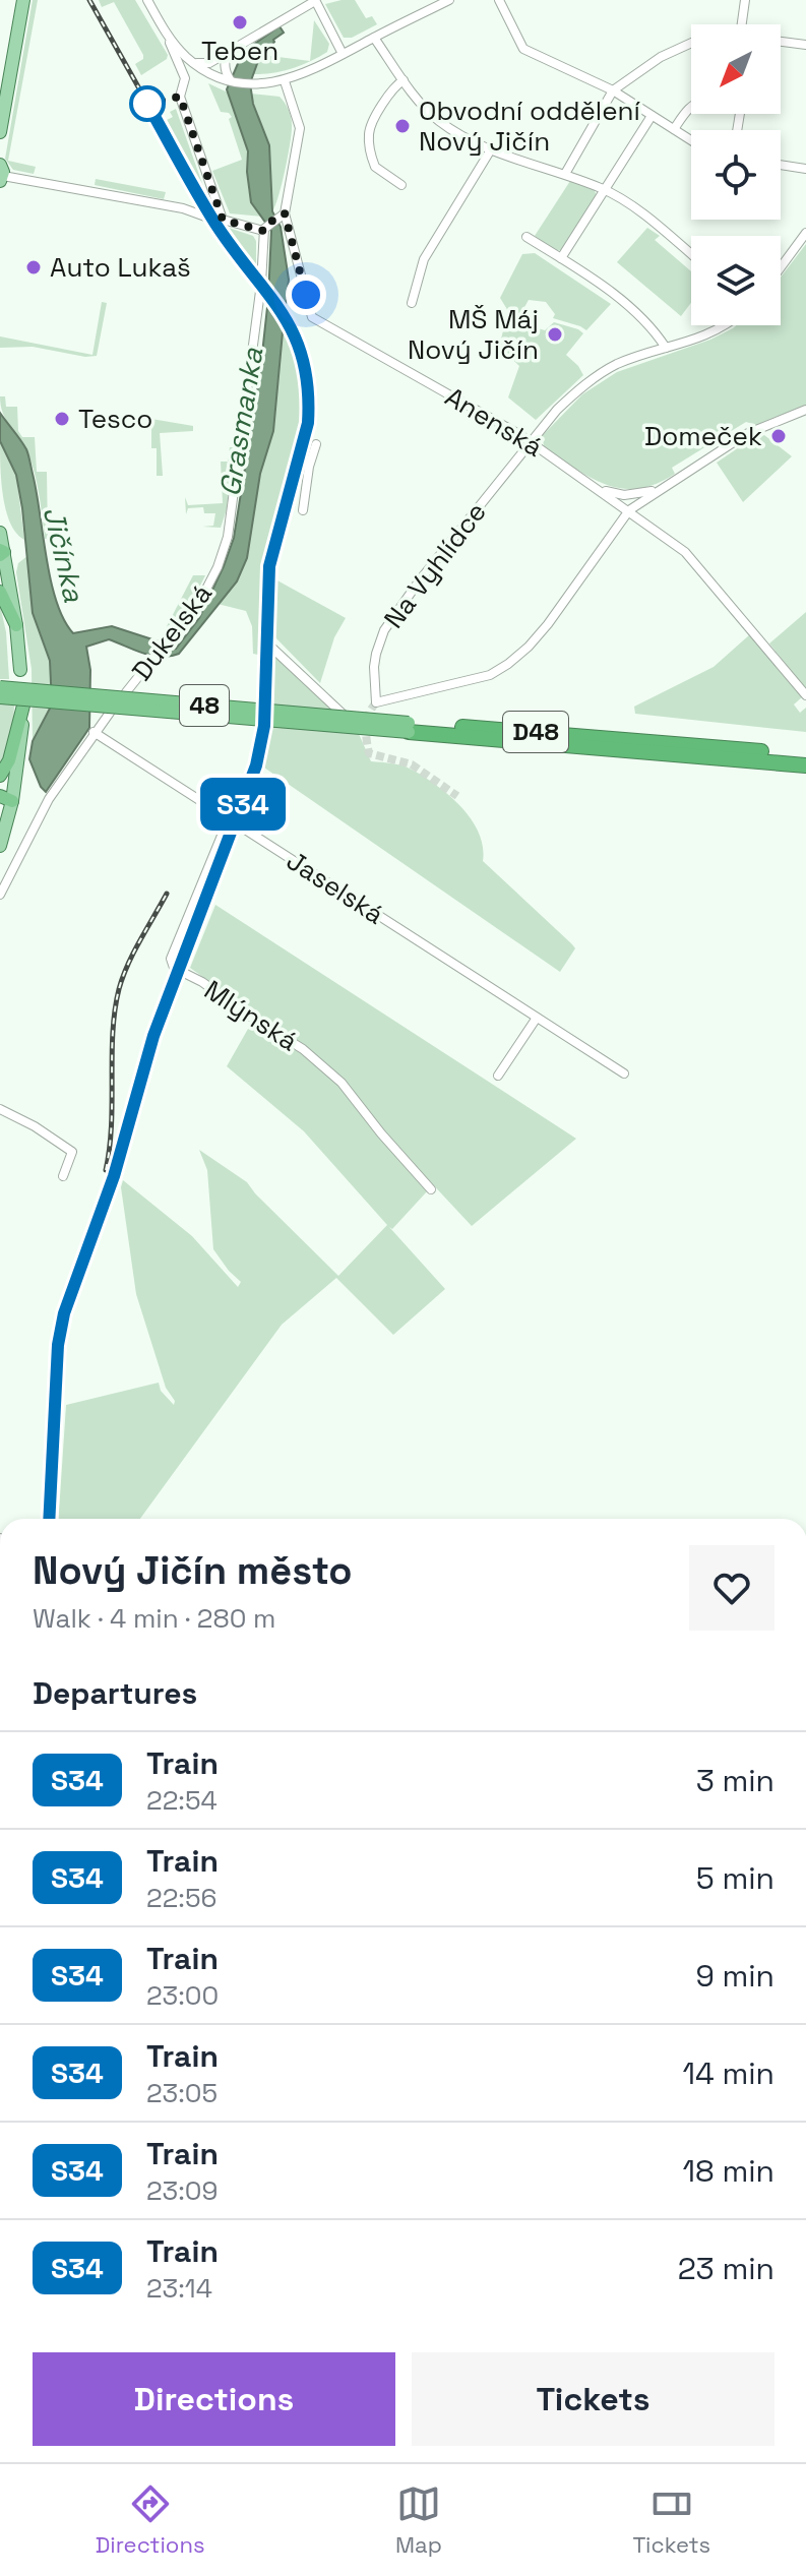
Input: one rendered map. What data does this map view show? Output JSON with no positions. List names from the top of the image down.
{
  "streets": {
    "highway": ["48", "D48"],
    "street": [
      "Anenská",
      "Na Vyhlídce",
      "Dukelská",
      "Jaselská",
      "Mlýnská"
    ]
  },
  "crossings": [
    ["Anenská", "Na Vyhlídce"],
    ["48", "D48"],
    ["Jaselská", "Mlýnská"]
  ],
  "water": ["Grasmanka", "Jičínka"],
  "places": [
    "Teben",
    "Obvodní oddělení Nový Jičín",
    "Auto Lukaš",
    "MŠ Máj Nový Jičín",
    "Tesco",
    "Domeček"
  ],
  "north": "bottom left",
  "page": {
    "on_map": "S34",
    "heading": [
      ["Nový Jičín město", "Walk · 4 min · 280 m"],
      "Departures"
    ],
    "list": [
      {
        "mark": "S34",
        "name": "Train",
        "note": "22:54",
        "value": "3 min"
      },
      {
        "mark": "S34",
        "name": "Train",
        "note": "22:56",
        "value": "5 min"
      },
      {
        "mark": "S34",
        "name": "Train",
        "note": "23:00",
        "value": "9 min"
      },
      {
        "mark": "S34",
        "name": "Train",
        "note": "23:05",
        "value": "14 min"
      },
      {
        "mark": "S34",
        "name": "Train",
        "note": "23:09",
        "value": "18 min"
      },
      {
        "mark": "S34",
        "name": "Train",
        "note": "23:14",
        "value": "23 min"
      }
    ],
    "buttons": ["Directions", "Tickets"],
    "tabs": ["Directions", "Map", "Tickets"]
  }
}
